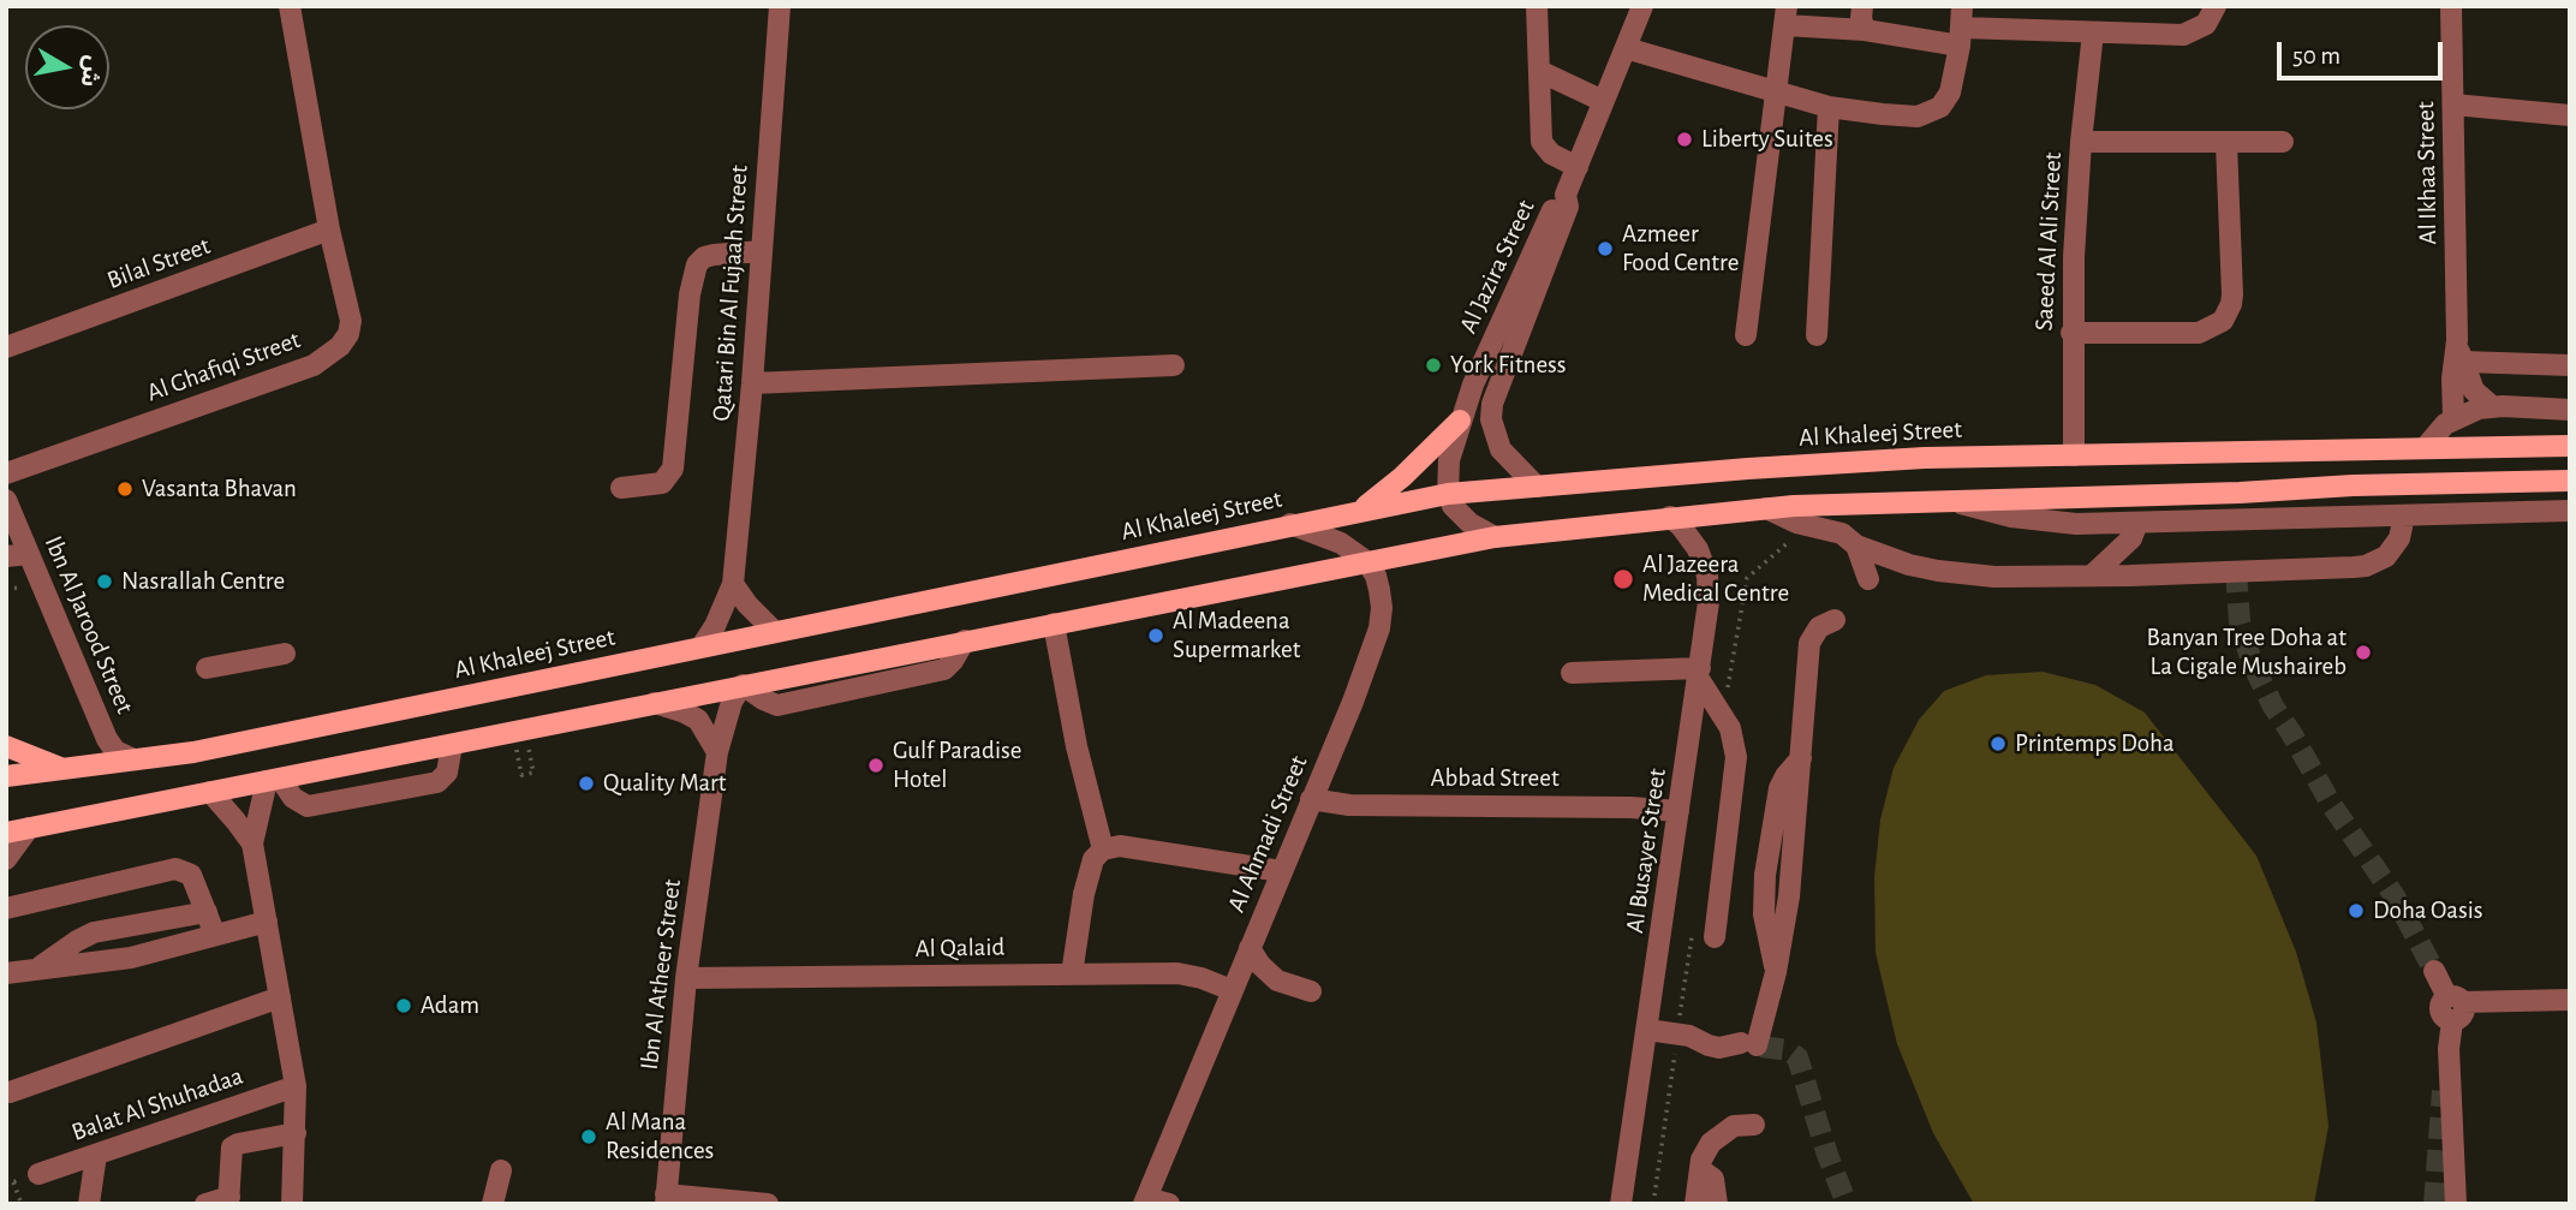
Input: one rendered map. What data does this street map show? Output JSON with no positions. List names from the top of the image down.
{
  "streets": {
    "main road": ["Al Khaleej Street"],
    "street": [
      "Al Ikhaa Street",
      "Saeed Al Ali Street",
      "Bilal Street",
      "Al Jazira Street",
      "Qatari Bin Al Fujaah Street",
      "Al Ghafiqi Street",
      "Ibn Al Jarood Street",
      "Abbad Street",
      "Al Ahmadi Street",
      "Al Busayer Street",
      "Al Qalaid",
      "Ibn Al Atheer Street",
      "Balat Al Shuhadaa"
    ]
  },
  "crossings": [
    ["Saeed Al Ali Street", "Al Khaleej Street"],
    ["Bilal Street", "Al Ghafiqi Street"],
    ["Al Jazira Street", "Al Khaleej Street"],
    ["Qatari Bin Al Fujaah Street", "Al Khaleej Street"],
    ["Al Khaleej Street", "Ibn Al Jarood Street"],
    ["Abbad Street", "Al Ahmadi Street"],
    ["Abbad Street", "Al Busayer Street"],
    ["Al Ahmadi Street", "Al Qalaid"],
    ["Al Qalaid", "Ibn Al Atheer Street"]
  ],
  "places": [
    "Liberty Suites",
    "Azmeer Food Centre",
    "York Fitness",
    "Vasanta Bhavan",
    "Al Jazeera Medical Centre",
    "Nasrallah Centre",
    "Al Madeena Supermarket",
    "Banyan Tree Doha at La Cigale Mushaireb",
    "Printemps Doha",
    "Gulf Paradise Hotel",
    "Quality Mart",
    "Doha Oasis",
    "Adam",
    "Al Mana Residences"
  ],
  "scale_bar": "50 m",
  "north": "right"
}
